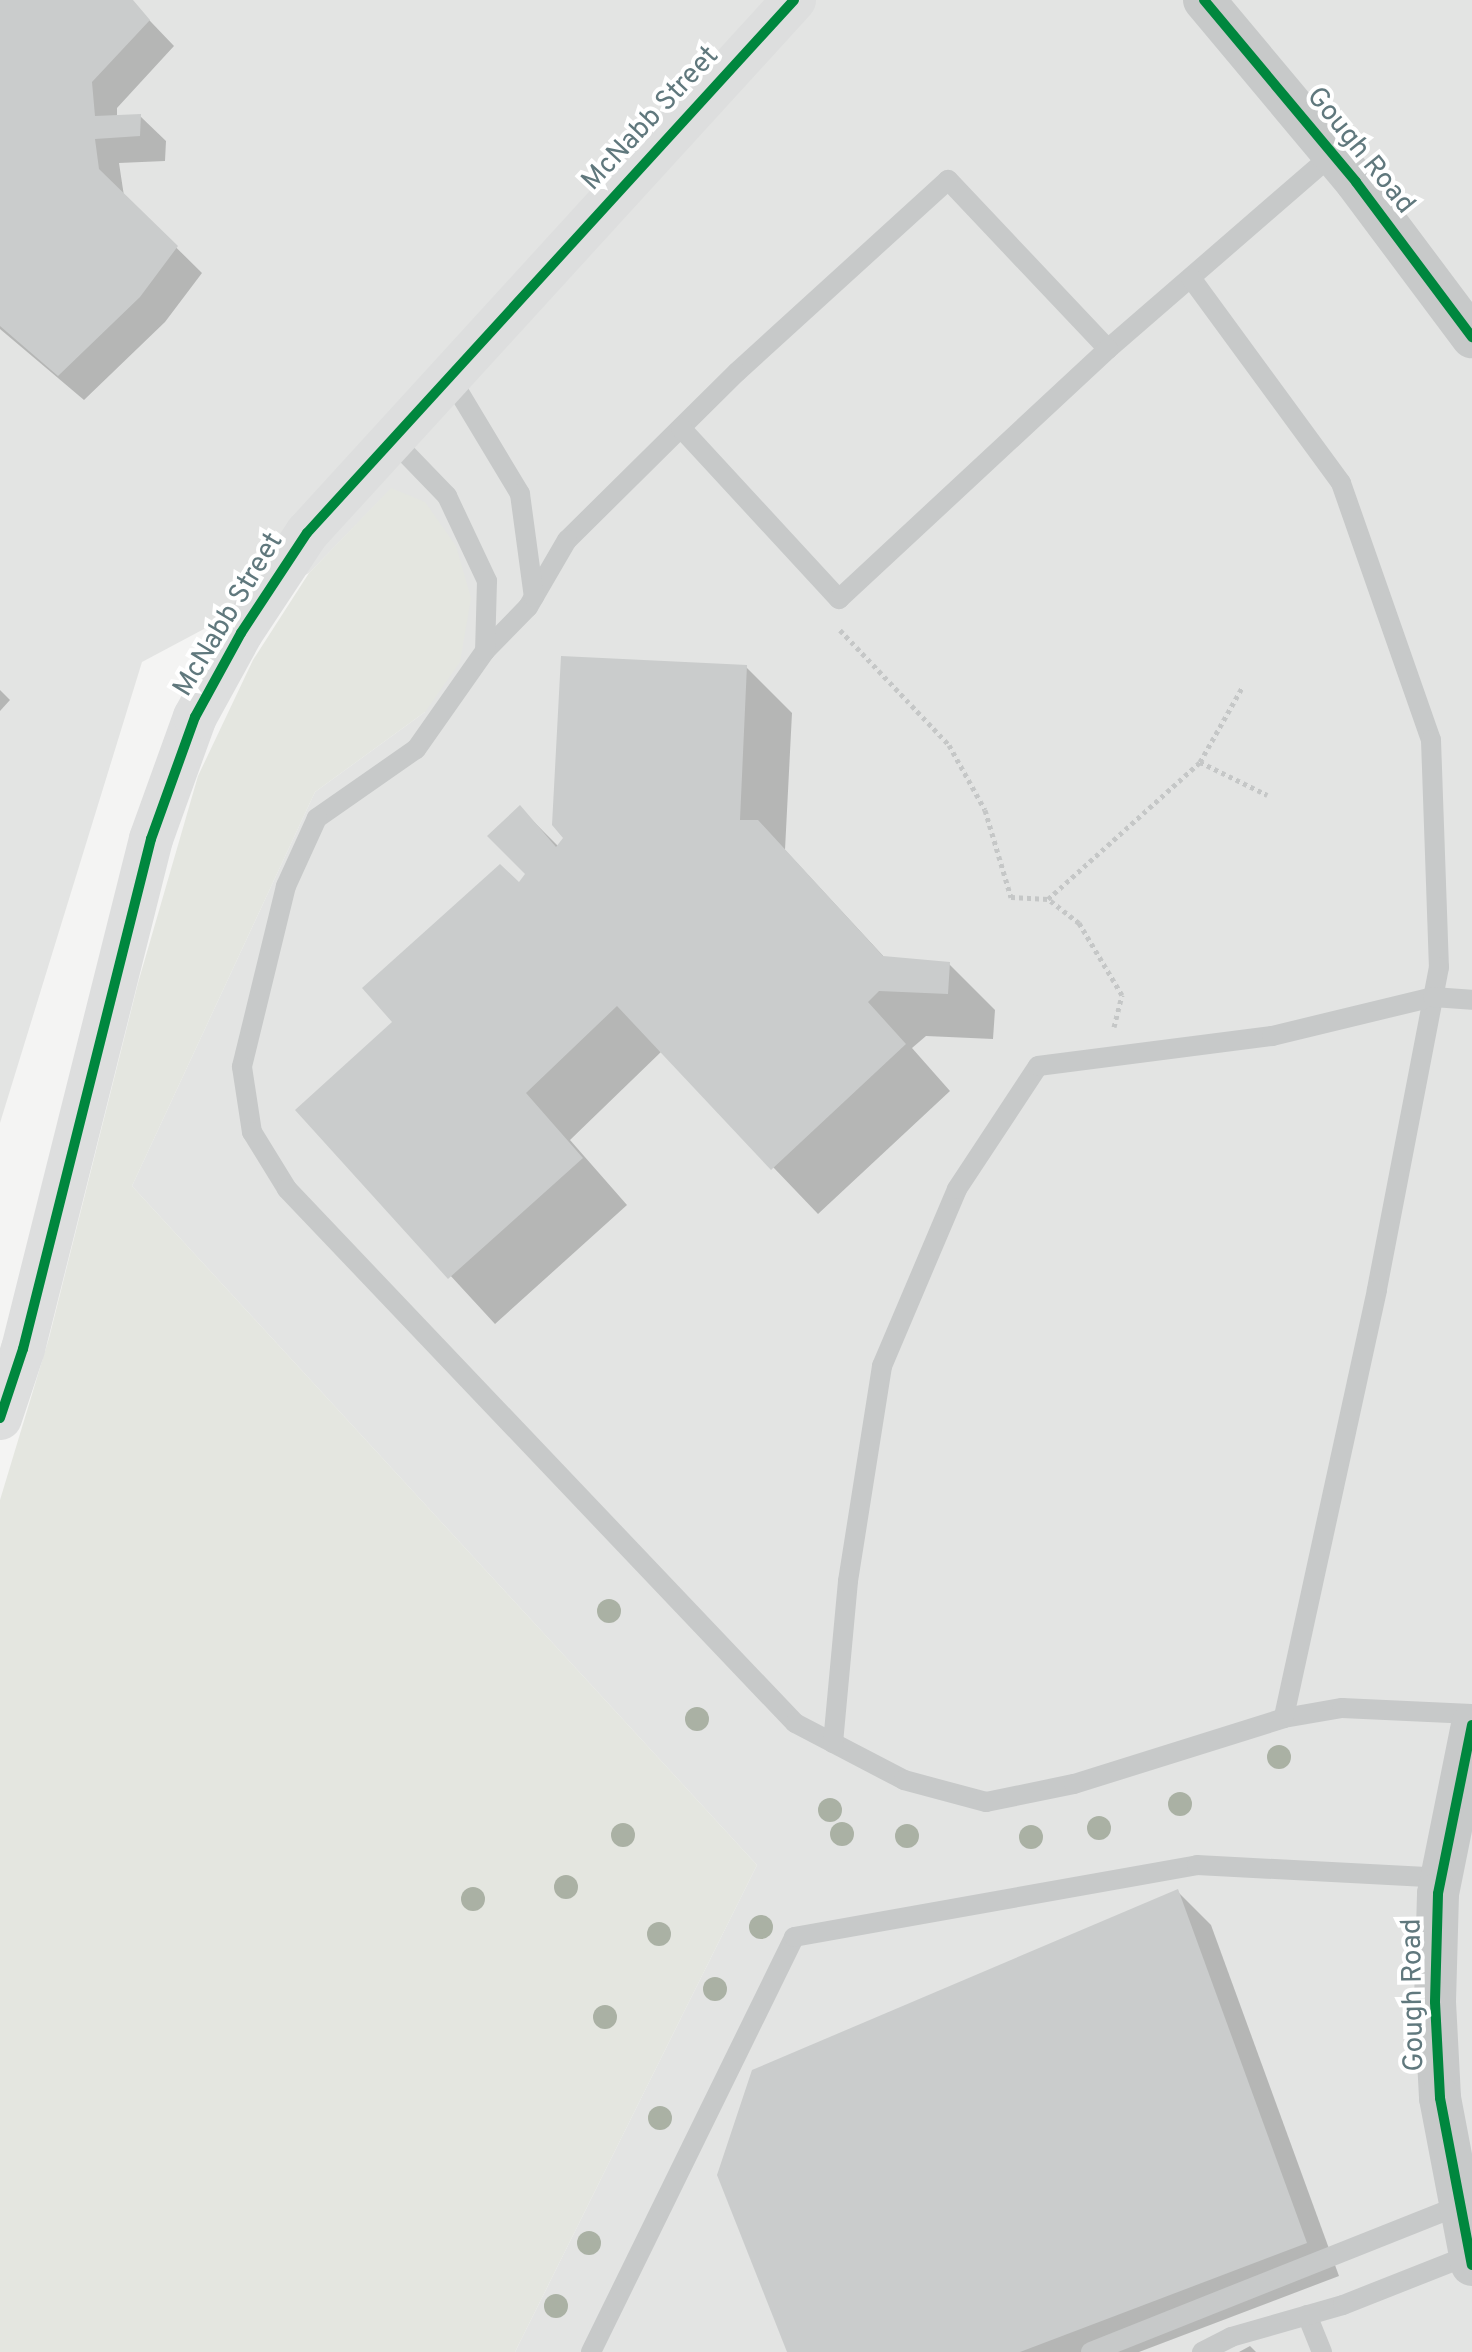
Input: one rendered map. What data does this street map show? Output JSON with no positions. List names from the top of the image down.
{
  "streets": {
    "street": ["McNabb Street", "Gough Road"]
  }
}
